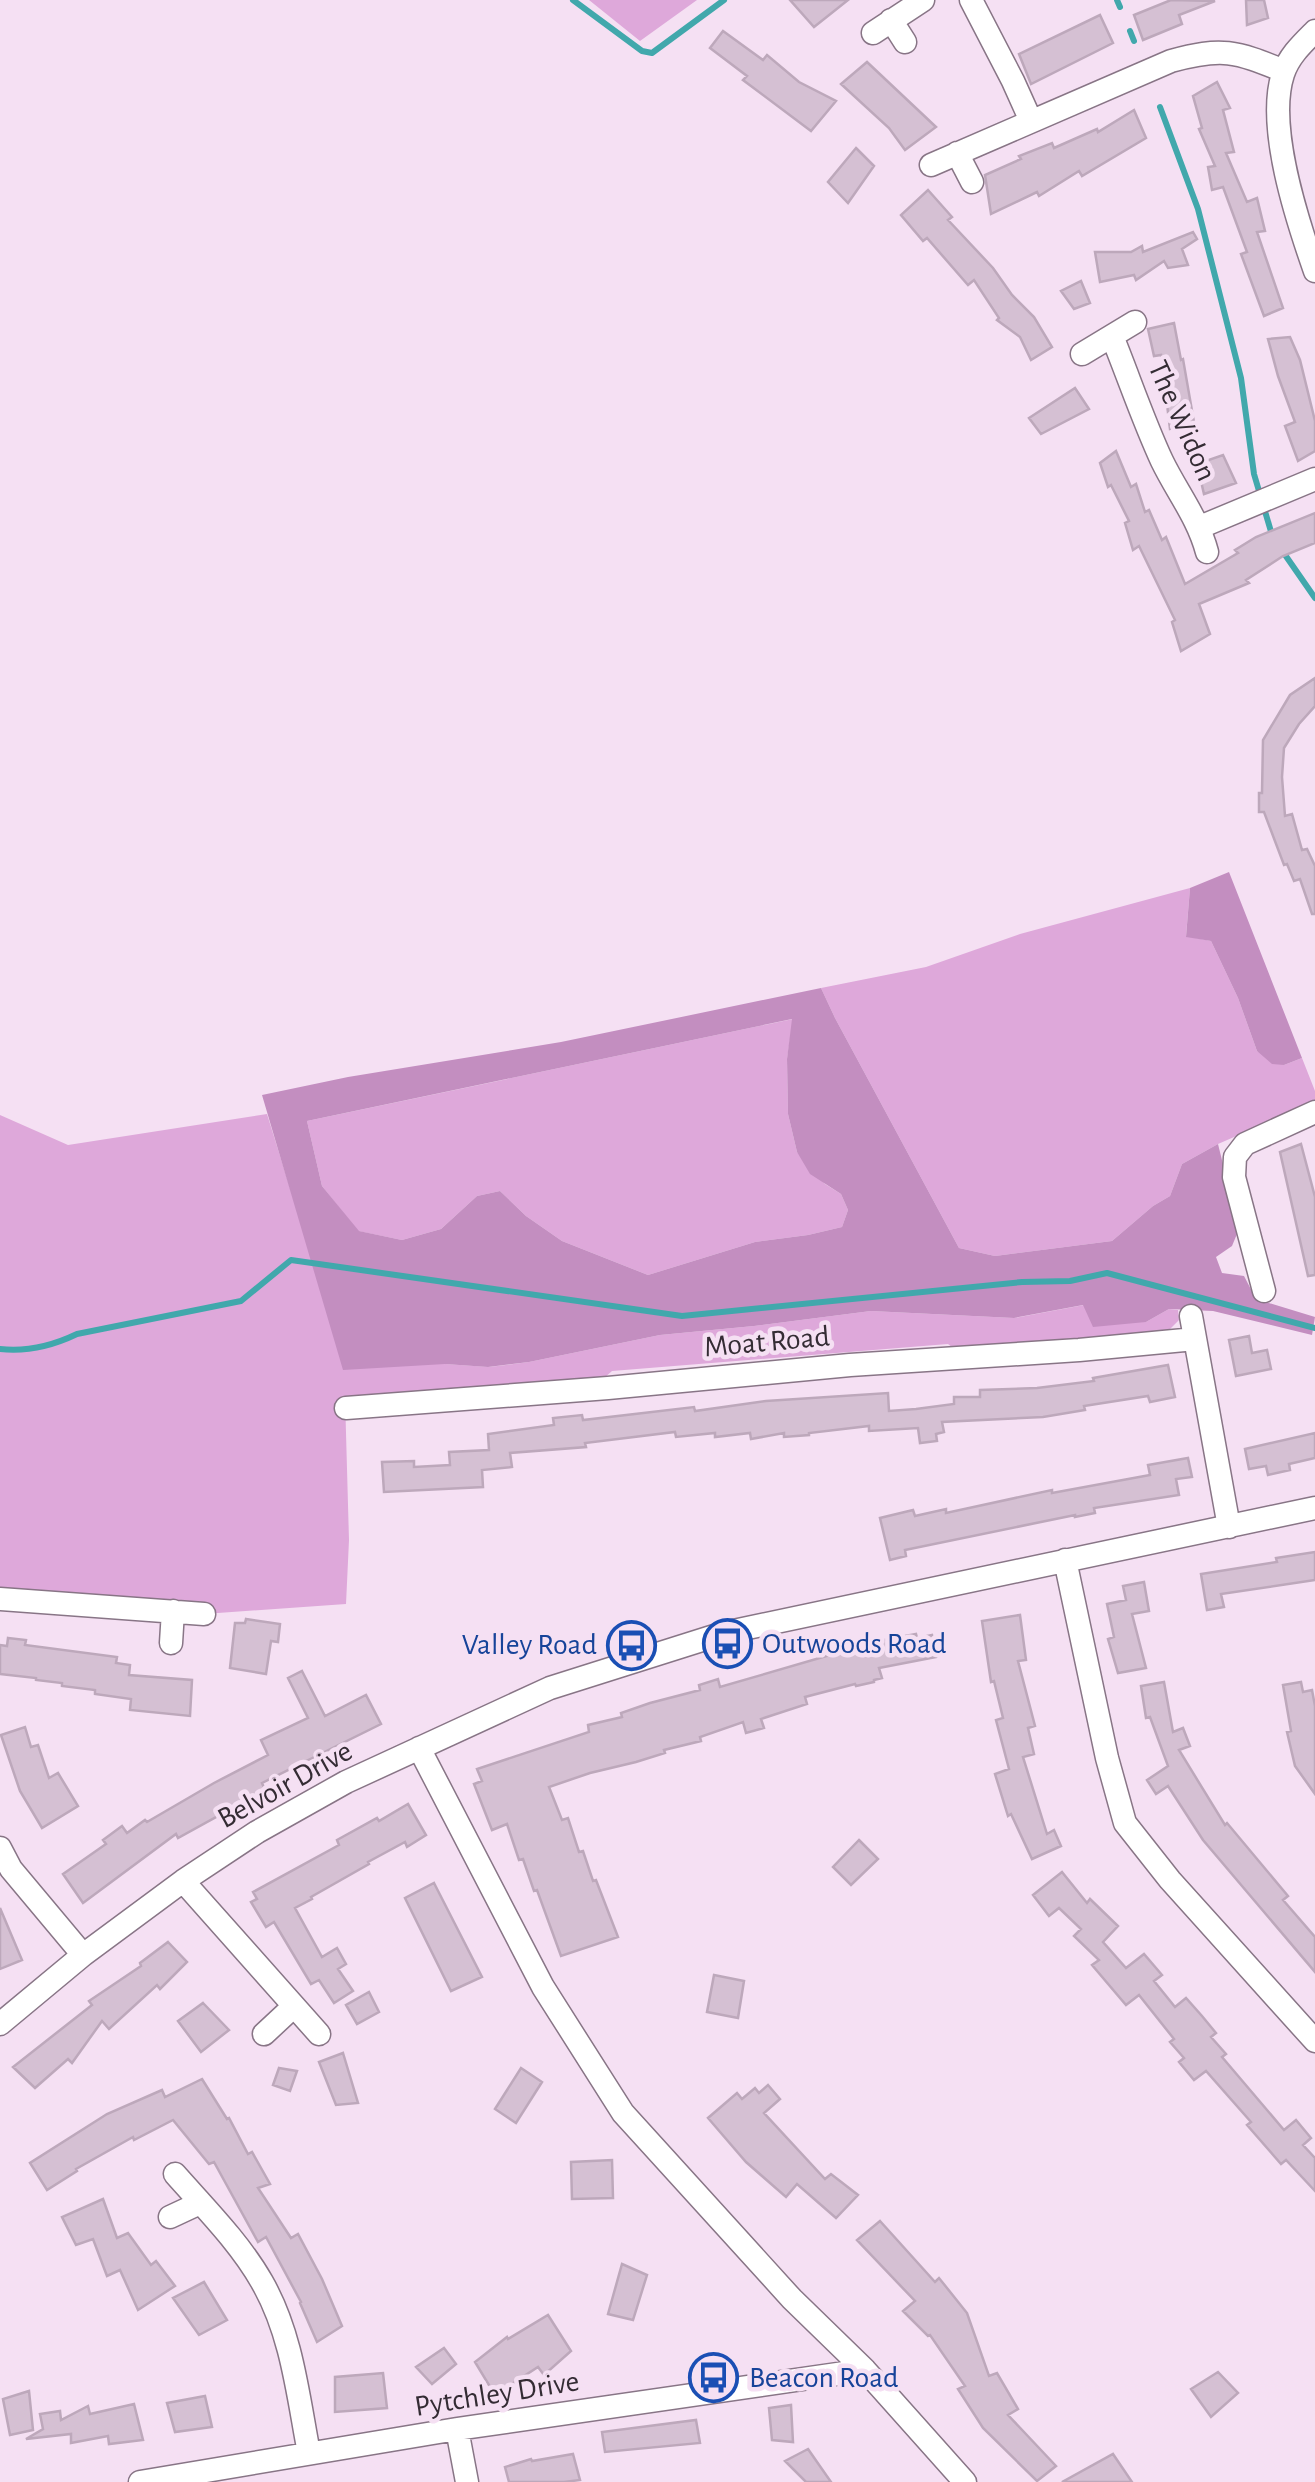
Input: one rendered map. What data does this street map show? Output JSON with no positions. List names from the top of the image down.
{
  "streets": {
    "street": [
      "The Widon",
      "Moat Road",
      "Belvoir Drive",
      "Pytchley Drive"
    ]
  },
  "places": {
    "bus stop": ["Outwoods Road", "Valley Road", "Beacon Road"]
  }
}
